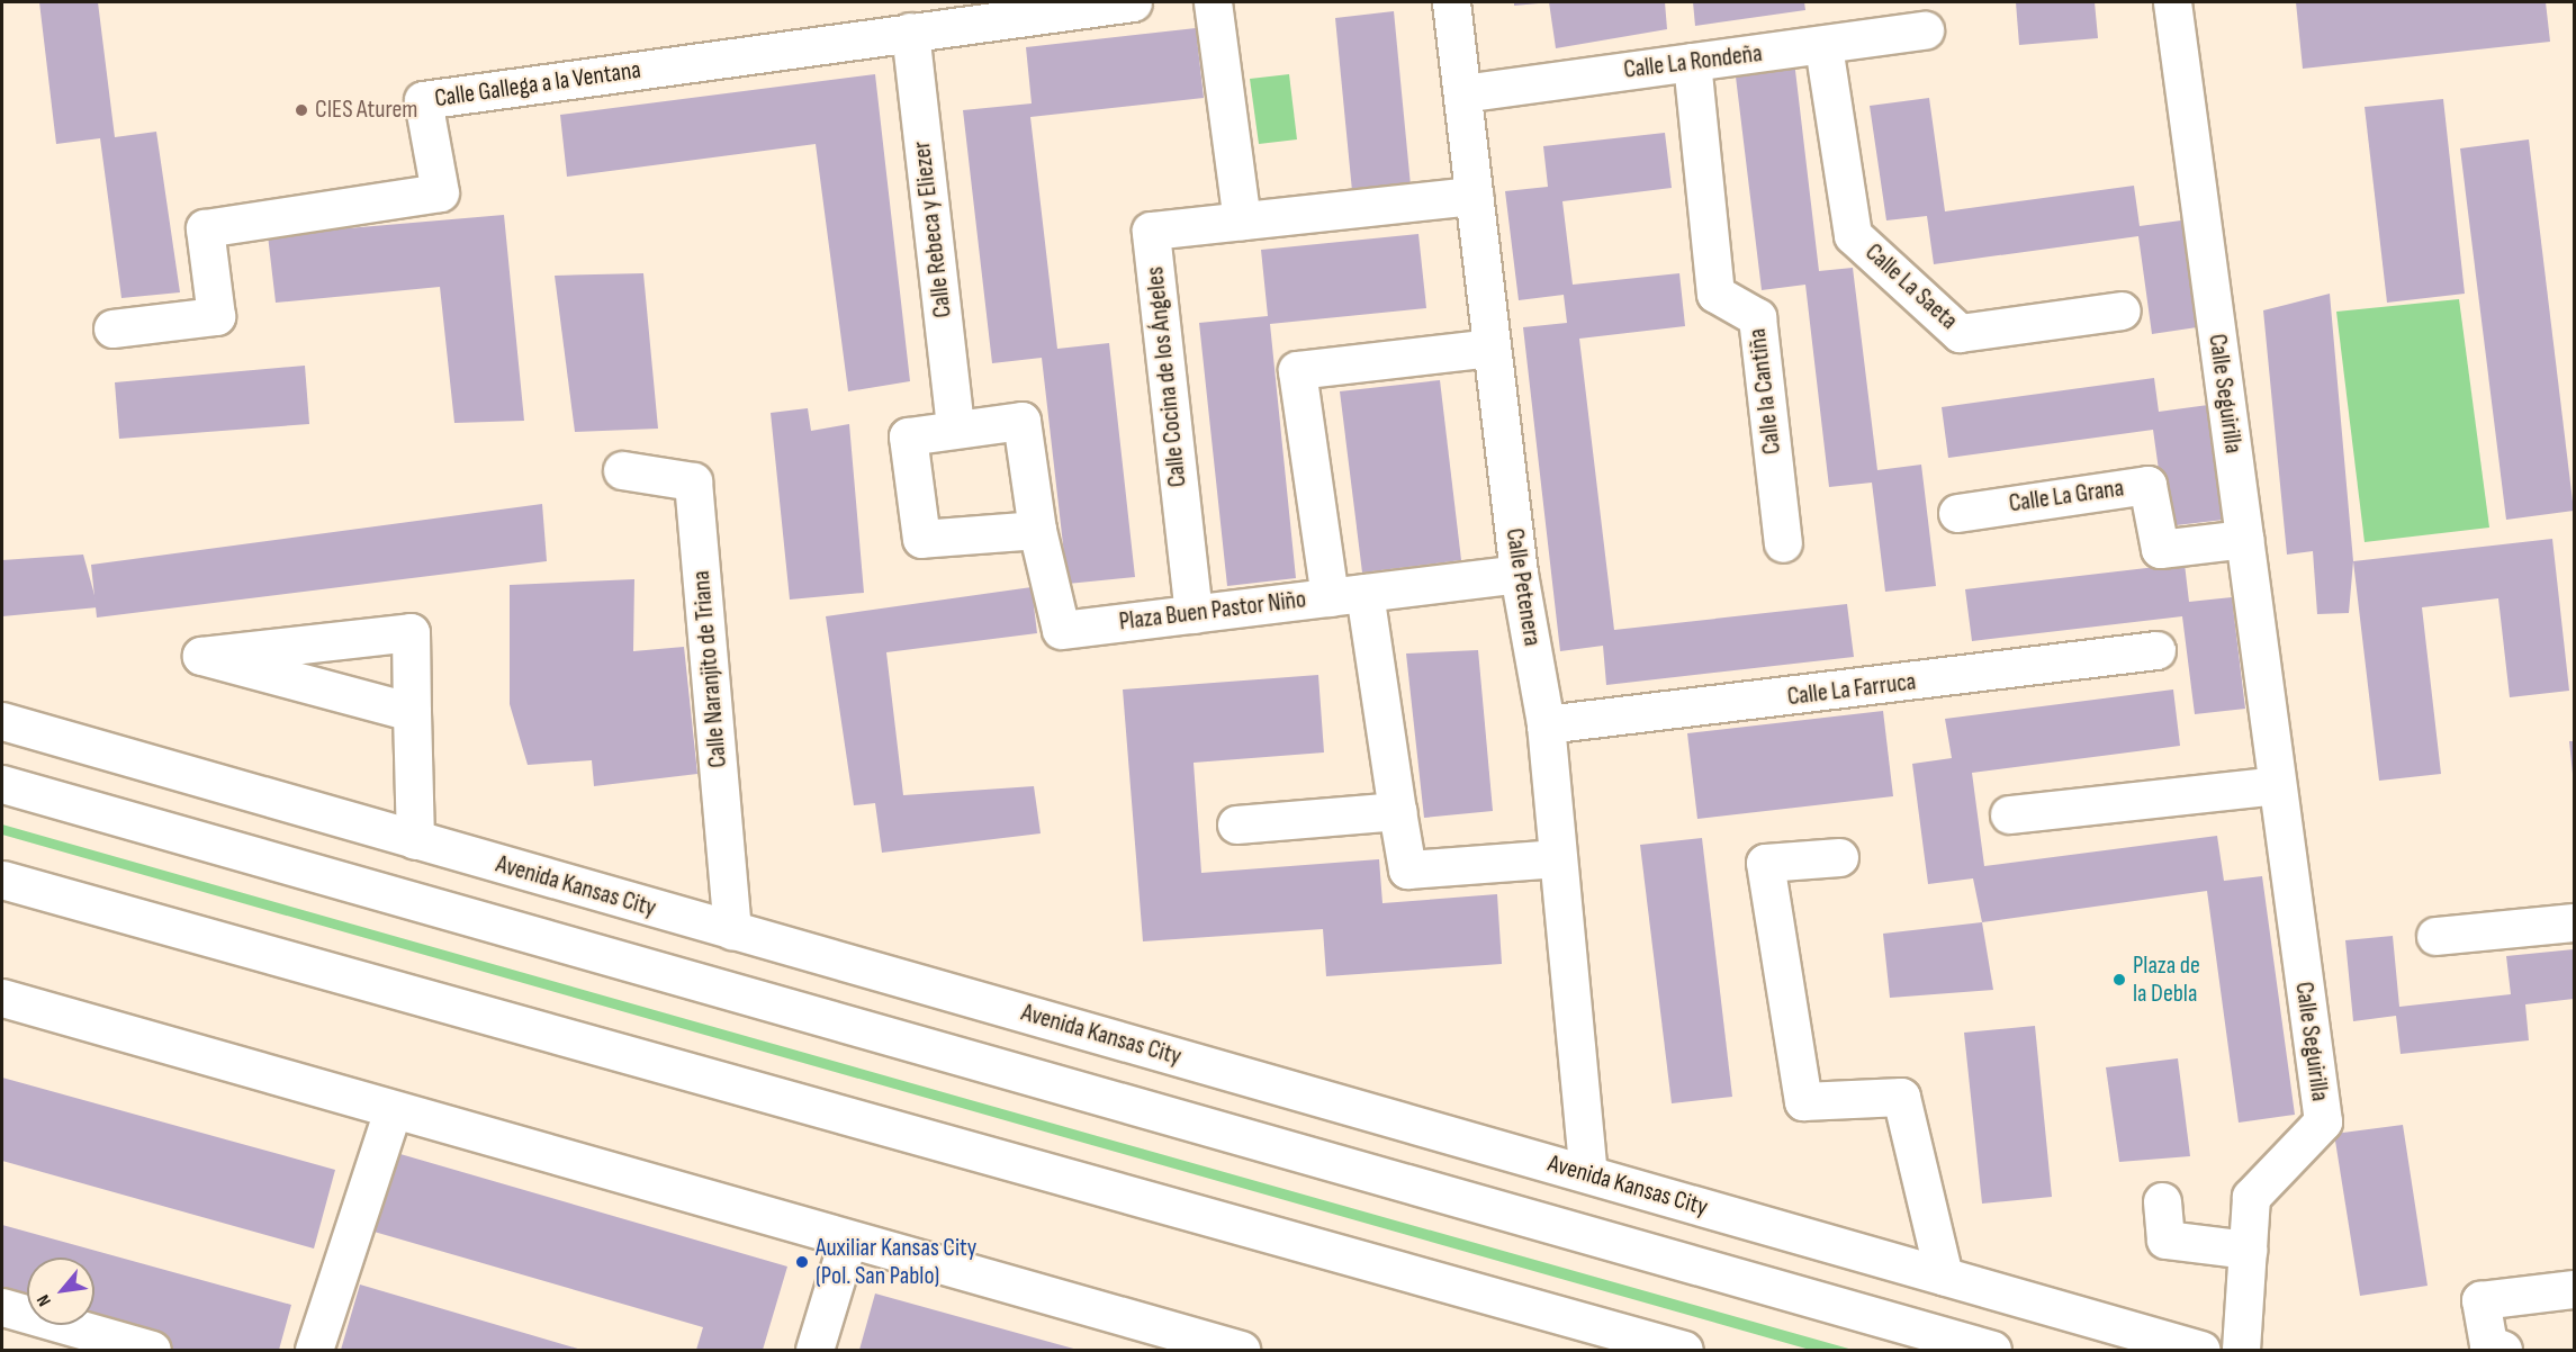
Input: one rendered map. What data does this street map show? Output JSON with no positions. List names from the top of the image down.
{
  "streets": {
    "street": [
      "Calle La Rondeña",
      "Calle Gallega a la Ventana",
      "Calle Rebeca y Eliezer",
      "Calle La Saeta",
      "Calle Cocina de los Ángeles",
      "Calle la Cantiña",
      "Calle Seguirilla",
      "Calle La Grana",
      "Calle Petenera",
      "Plaza Buen Pastor Niño",
      "Calle Naranjito de Triana",
      "Calle La Farruca",
      "Avenida Kansas City"
    ]
  },
  "crossings": [
    ["Calle La Rondeña", "Calle La Saeta"],
    ["Calle La Rondeña", "Calle la Cantiña"],
    ["Calle La Rondeña", "Calle Petenera"],
    ["Calle Gallega a la Ventana", "Calle Rebeca y Eliezer"],
    ["Calle Cocina de los Ángeles", "Calle Petenera"],
    ["Calle Cocina de los Ángeles", "Plaza Buen Pastor Niño"],
    ["Calle Seguirilla", "Calle La Grana"],
    ["Calle Petenera", "Plaza Buen Pastor Niño"],
    ["Calle Petenera", "Calle La Farruca"],
    ["Calle Petenera", "Avenida Kansas City"],
    ["Calle Naranjito de Triana", "Avenida Kansas City"]
  ],
  "places": ["CIES Aturem", "Plaza de la Debla", "Auxiliar Kansas City (Pol. San Pablo)"],
  "north": "bottom left"
}
